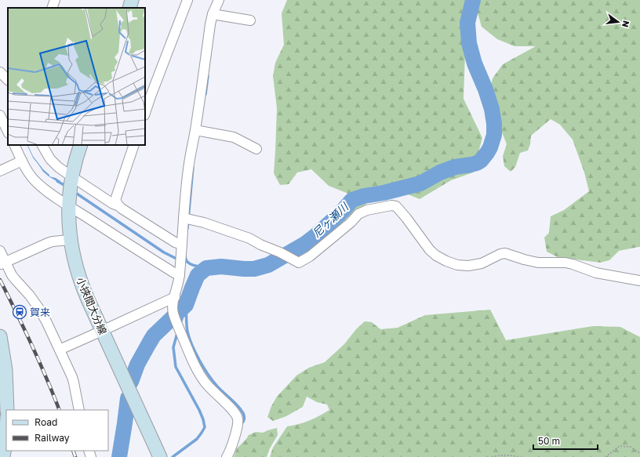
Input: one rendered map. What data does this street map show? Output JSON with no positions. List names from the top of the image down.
{
  "streets": {
    "main road": ["小挾間大分線"]
  },
  "water": ["尼ヶ瀬川"],
  "places": {
    "station": ["賀来"]
  },
  "legend": ["Road", "Railway"],
  "scale_bar": "50 m",
  "north": "right"
}
